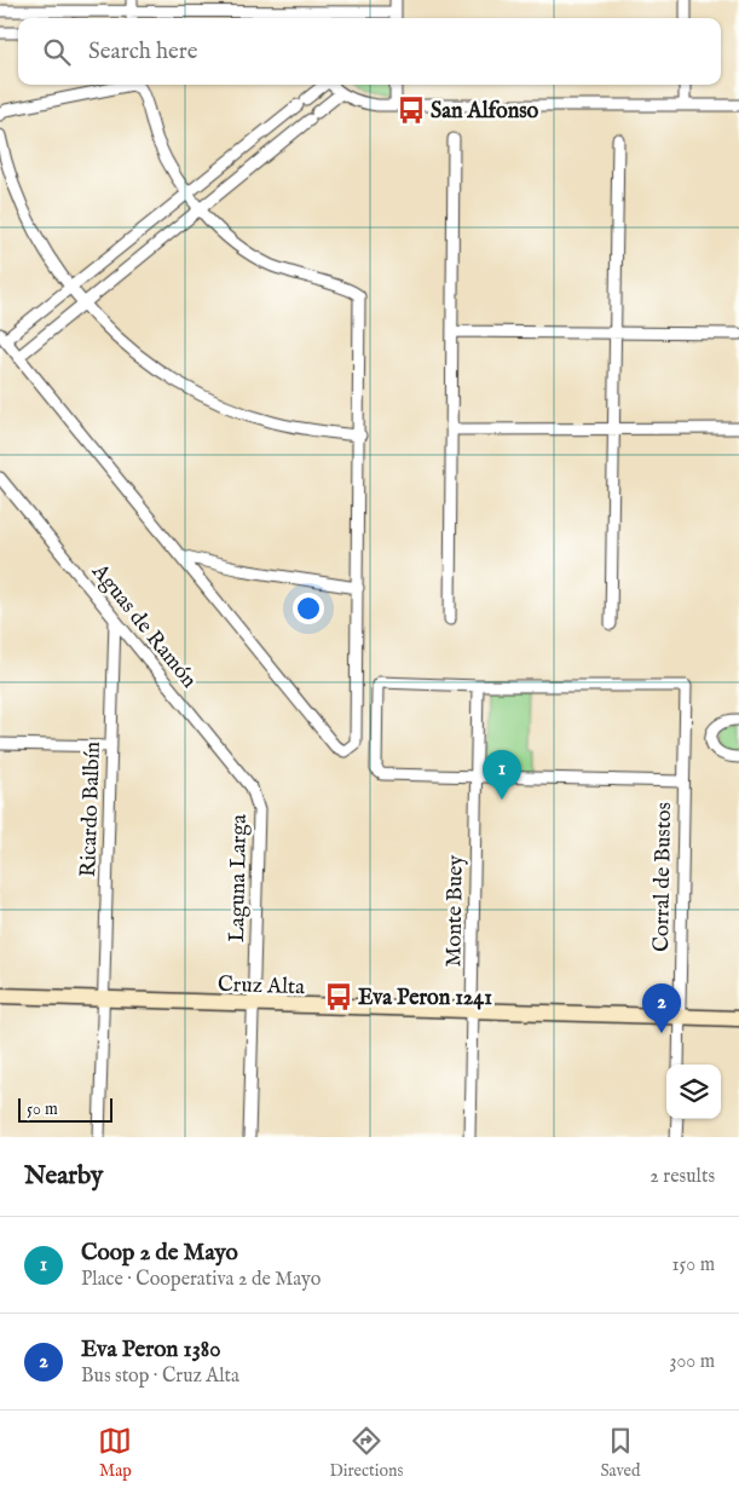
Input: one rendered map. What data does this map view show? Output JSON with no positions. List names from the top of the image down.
{
  "streets": {
    "main road": ["Cruz Alta"],
    "street": [
      "Aguas de Ramón",
      "Ricardo Balbín",
      "Corral de Bustos",
      "Laguna Larga",
      "Monte Buey"
    ]
  },
  "crossings": [
    ["Aguas de Ramón", "Ricardo Balbín"],
    ["Aguas de Ramón", "Laguna Larga"],
    ["Ricardo Balbín", "Cruz Alta"],
    ["Corral de Bustos", "Monte Buey"],
    ["Corral de Bustos", "Cruz Alta"],
    ["Laguna Larga", "Cruz Alta"],
    ["Monte Buey", "Cruz Alta"]
  ],
  "places": {
    "bus stop": ["San Alfonso", "Eva Peron 1241"]
  },
  "scale_bar": "50 m",
  "page": {
    "search": "Search here",
    "pins": ["1", "2"],
    "scale": "50 m",
    "heading": ["Nearby", "2 results"],
    "list": [
      {
        "mark": "1",
        "name": "Coop 2 de Mayo",
        "note": "Place · Cooperativa 2 de Mayo",
        "value": "150 m"
      },
      {
        "mark": "2",
        "name": "Eva Peron 1380",
        "note": "Bus stop · Cruz Alta",
        "value": "300 m"
      }
    ],
    "nav": ["Map", "Directions", "Saved"]
  }
}
